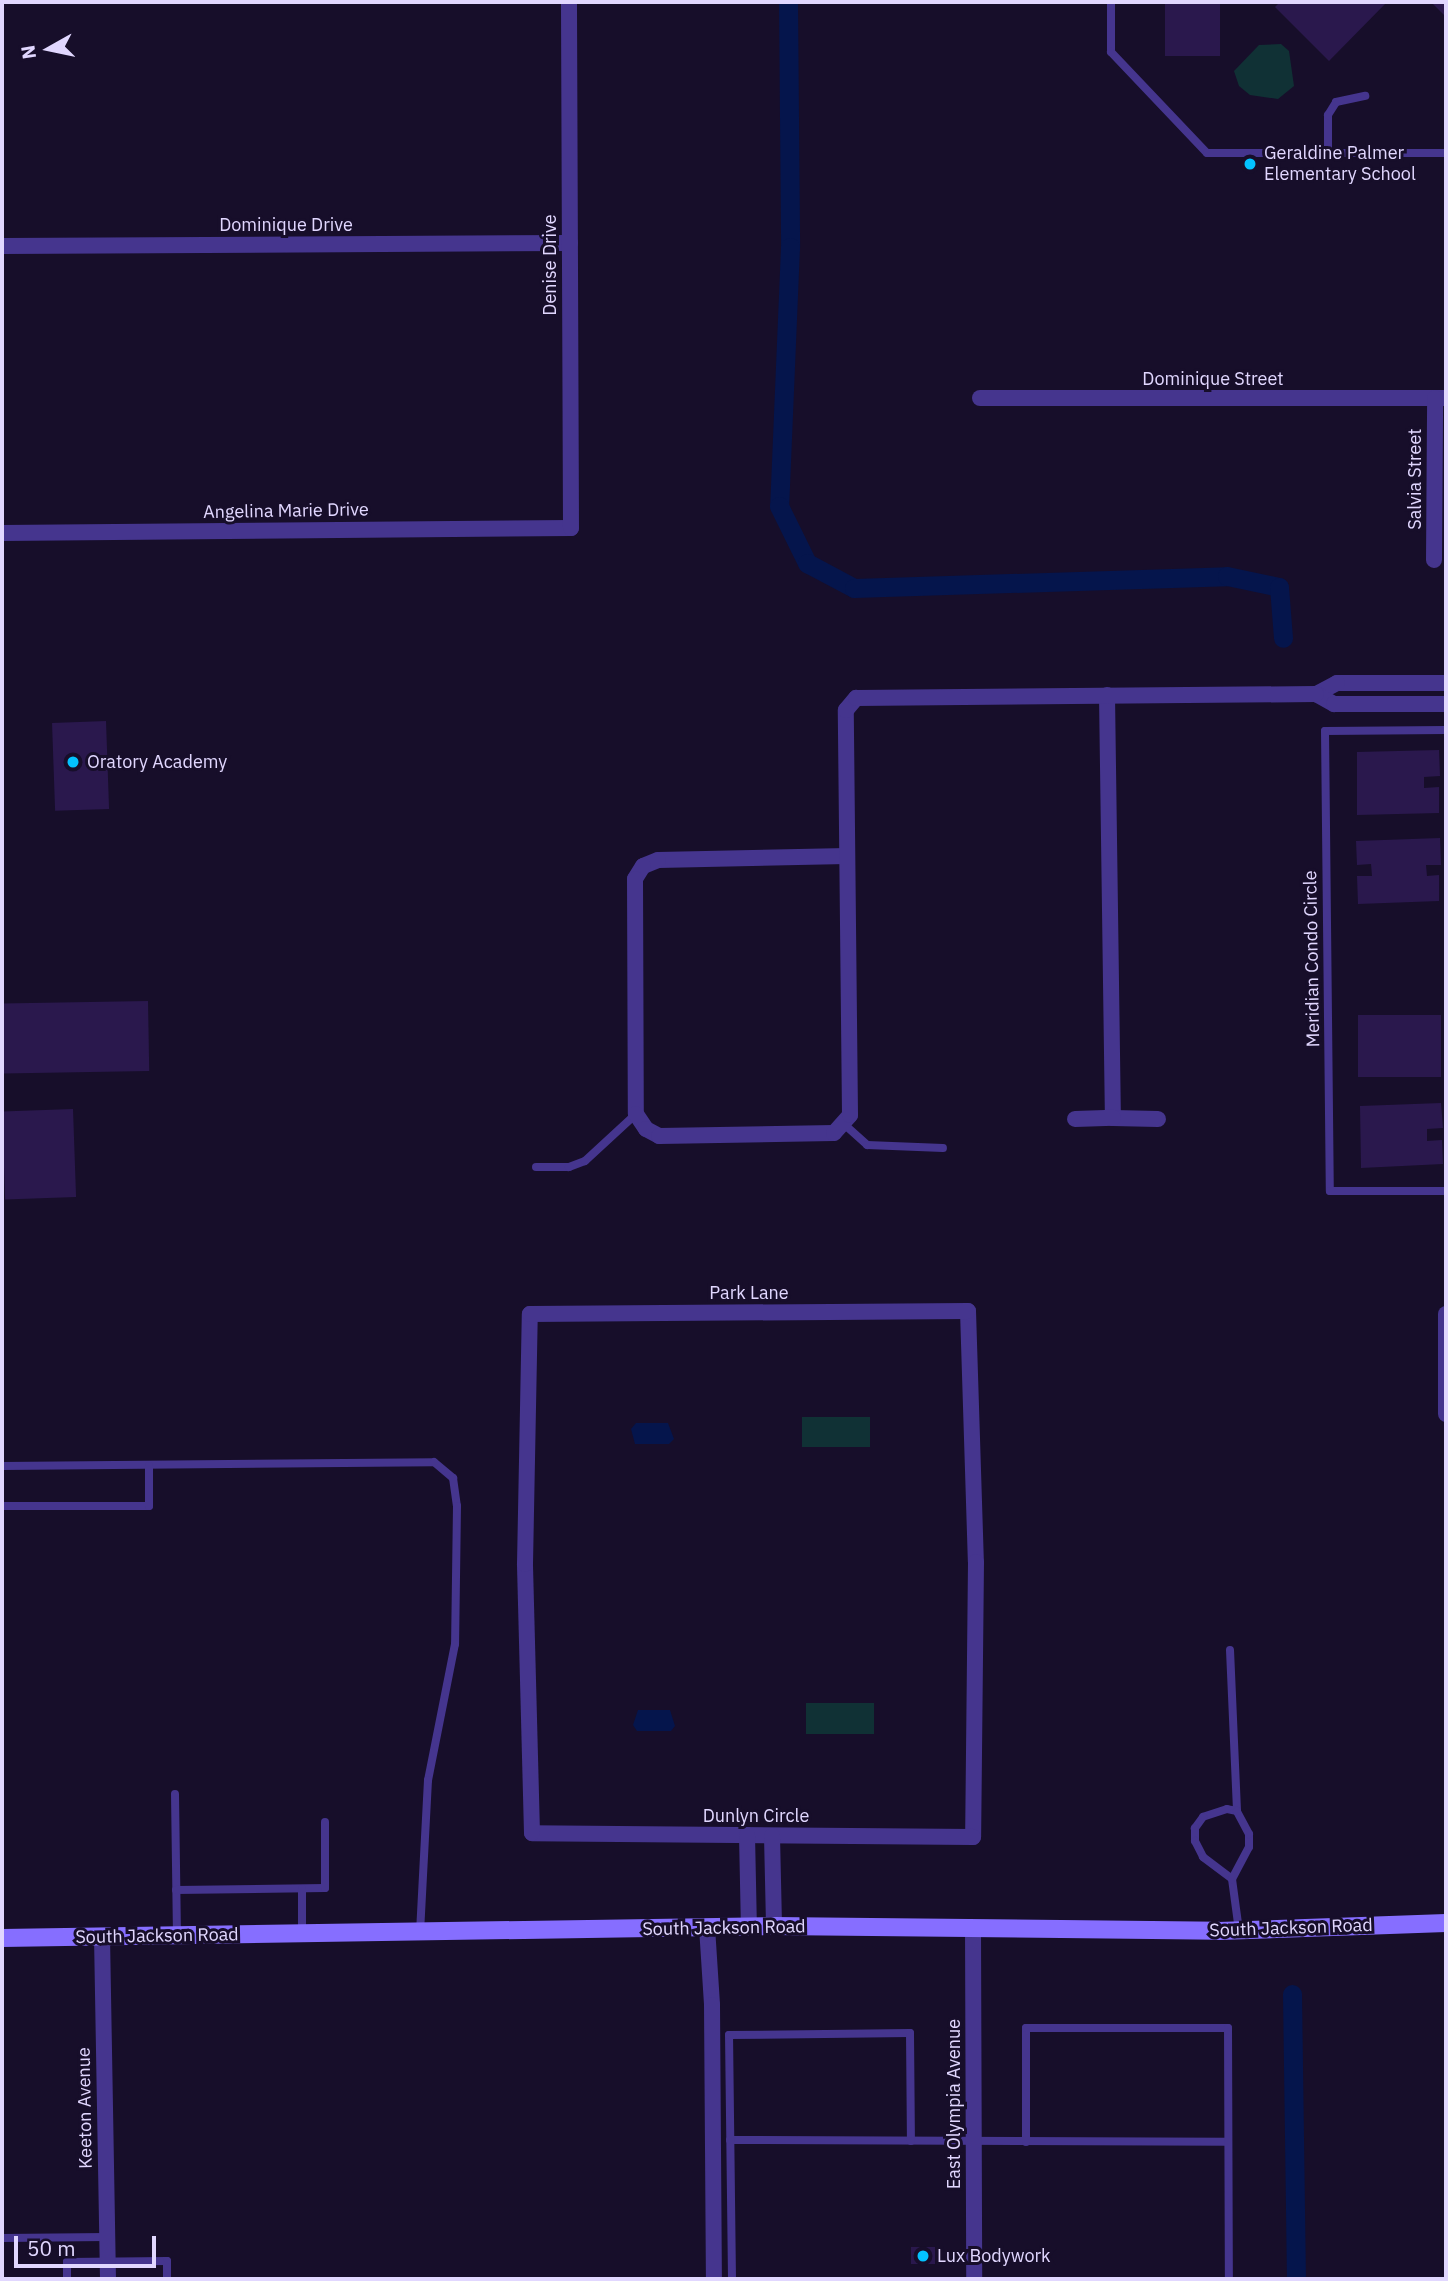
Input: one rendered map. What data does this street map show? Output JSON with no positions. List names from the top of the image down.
{
  "streets": {
    "main road": ["South Jackson Road"],
    "street": [
      "Dominique Drive",
      "Denise Drive",
      "Dominique Street",
      "Salvia Street",
      "Angelina Marie Drive",
      "Park Lane",
      "Dunlyn Circle",
      "East Olympia Avenue",
      "Keeton Avenue"
    ],
    "lane": ["Meridian Condo Circle"]
  },
  "crossings": [
    ["Dominique Drive", "Denise Drive"],
    ["Denise Drive", "Angelina Marie Drive"],
    ["Dominique Street", "Salvia Street"],
    ["Park Lane", "Dunlyn Circle"],
    ["South Jackson Road", "East Olympia Avenue"],
    ["South Jackson Road", "Keeton Avenue"]
  ],
  "places": ["Geraldine Palmer Elementary School", "Oratory Academy", "Lux Bodywork"],
  "scale_bar": "50 m",
  "north": "left"
}
